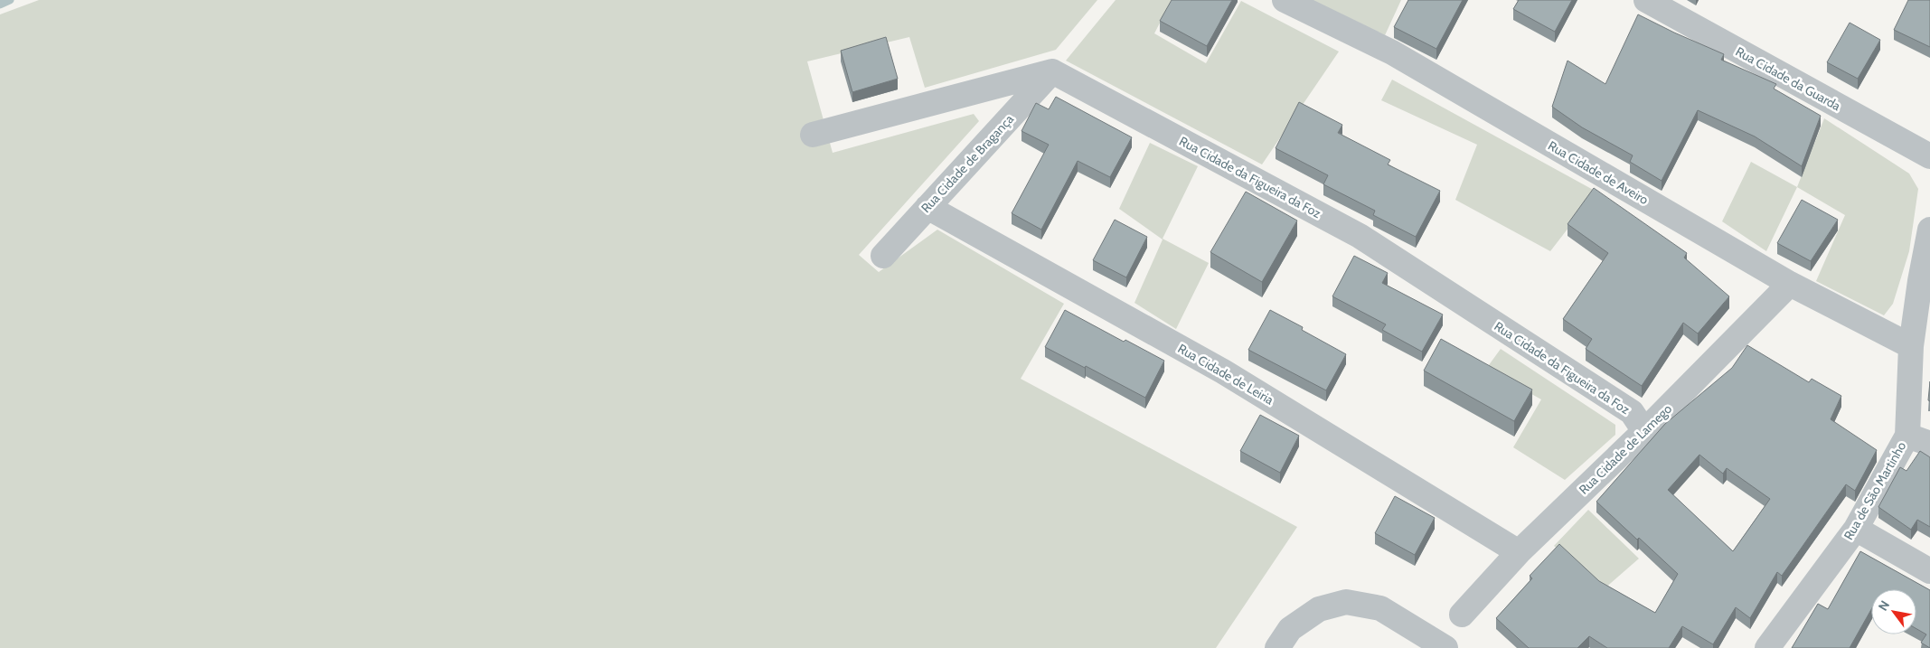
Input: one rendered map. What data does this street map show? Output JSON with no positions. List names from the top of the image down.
{
  "streets": {
    "street": [
      "Rua Cidade da Guarda",
      "Rua Cidade de Bragança",
      "Rua Cidade de Aveiro",
      "Rua Cidade da Figueira da Foz",
      "Rua Cidade de Leiria",
      "Rua Cidade de Lamego",
      "Rua de São Martinho"
    ]
  },
  "crossings": [
    ["Rua Cidade de Bragança", "Rua Cidade da Figueira da Foz"],
    ["Rua Cidade de Bragança", "Rua Cidade de Leiria"],
    ["Rua Cidade de Aveiro", "Rua Cidade de Lamego"],
    ["Rua Cidade de Aveiro", "Rua de São Martinho"],
    ["Rua Cidade da Figueira da Foz", "Rua Cidade de Lamego"],
    ["Rua Cidade de Leiria", "Rua Cidade de Lamego"]
  ],
  "north": "top left"
}
